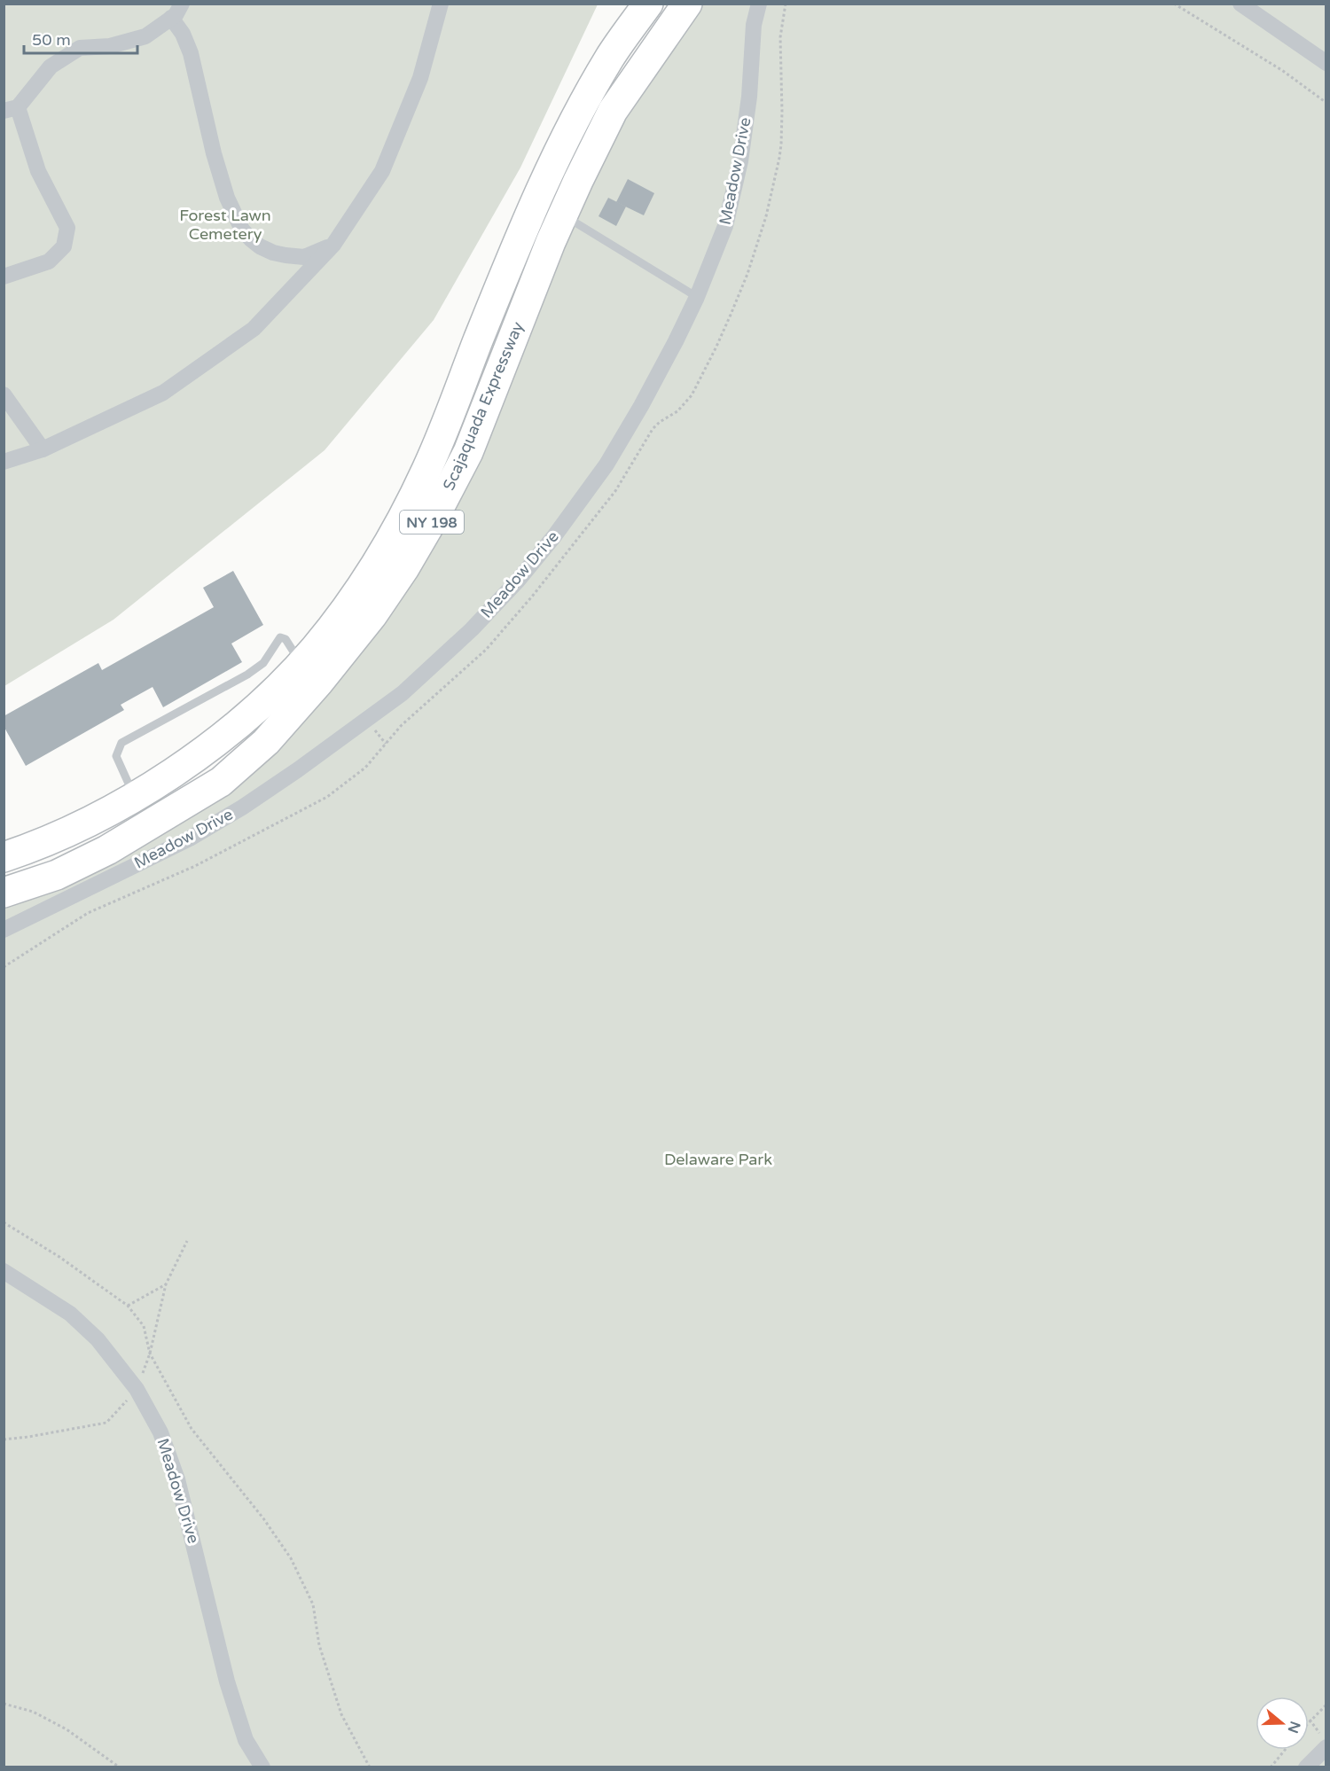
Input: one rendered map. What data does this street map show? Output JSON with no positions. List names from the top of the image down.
{
  "streets": {
    "highway": ["Scajaquada Expressway", "NY 198"],
    "street": ["Meadow Drive"]
  },
  "parks": ["Forest Lawn Cemetery", "Delaware Park"],
  "scale_bar": "50 m",
  "north": "right"
}
